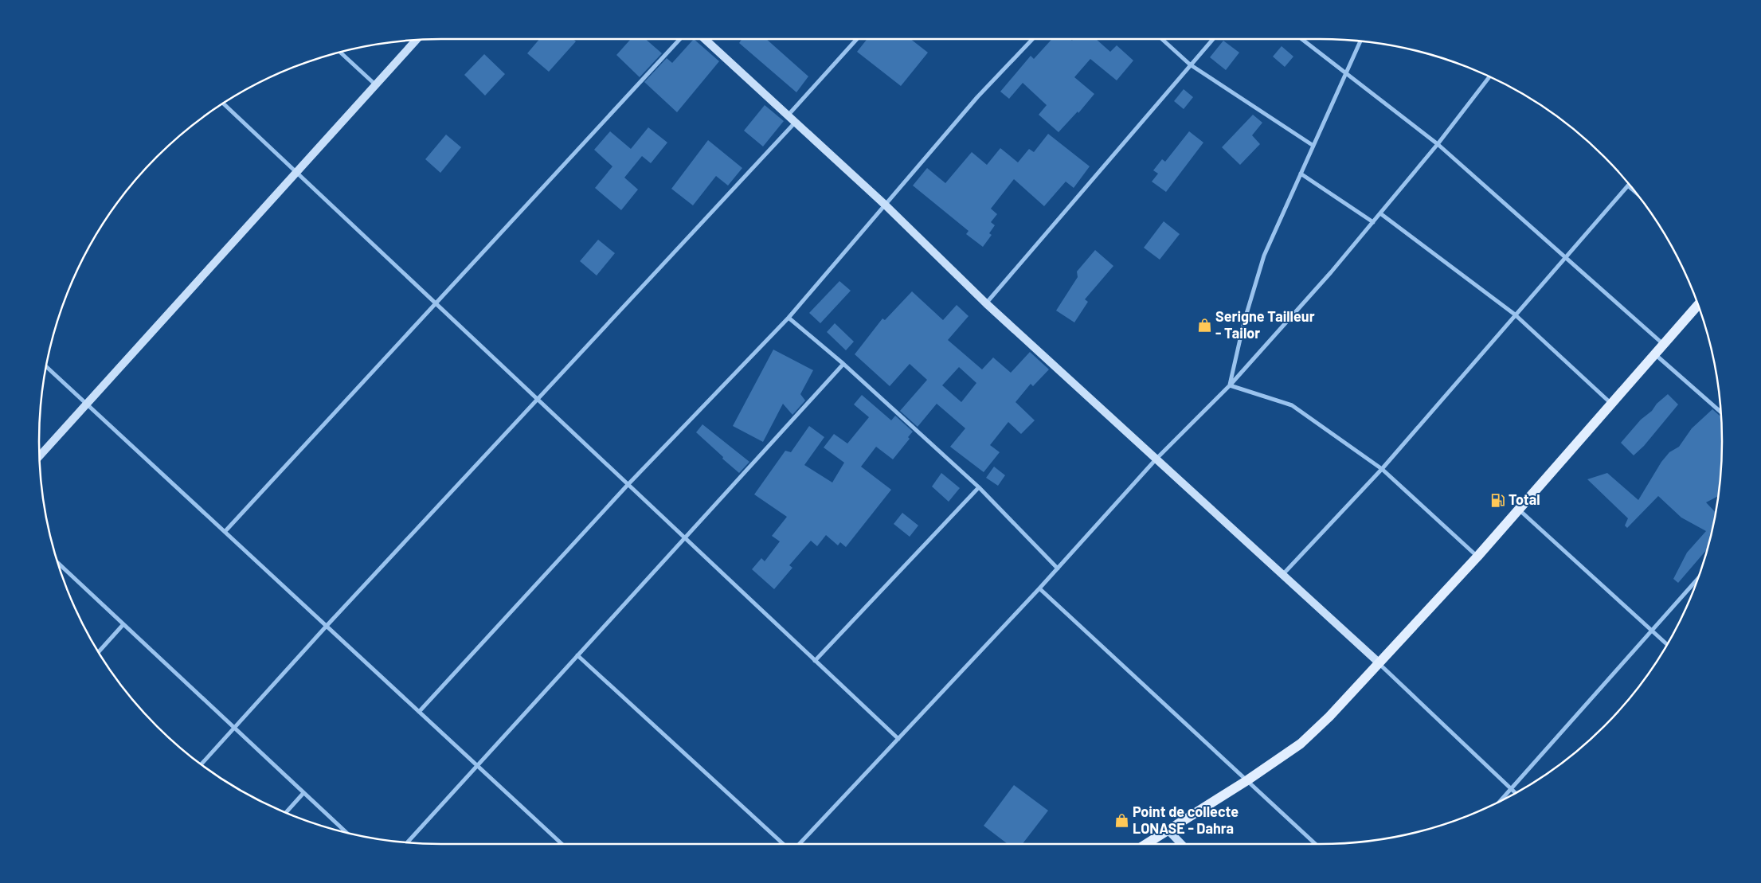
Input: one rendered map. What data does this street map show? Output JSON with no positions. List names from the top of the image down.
{
  "places": {
    "shop": ["Serigne Tailleur - Tailor", "Point de collecte LONASE - Dahra"],
    "fuel station": ["Total"]
  }
}
